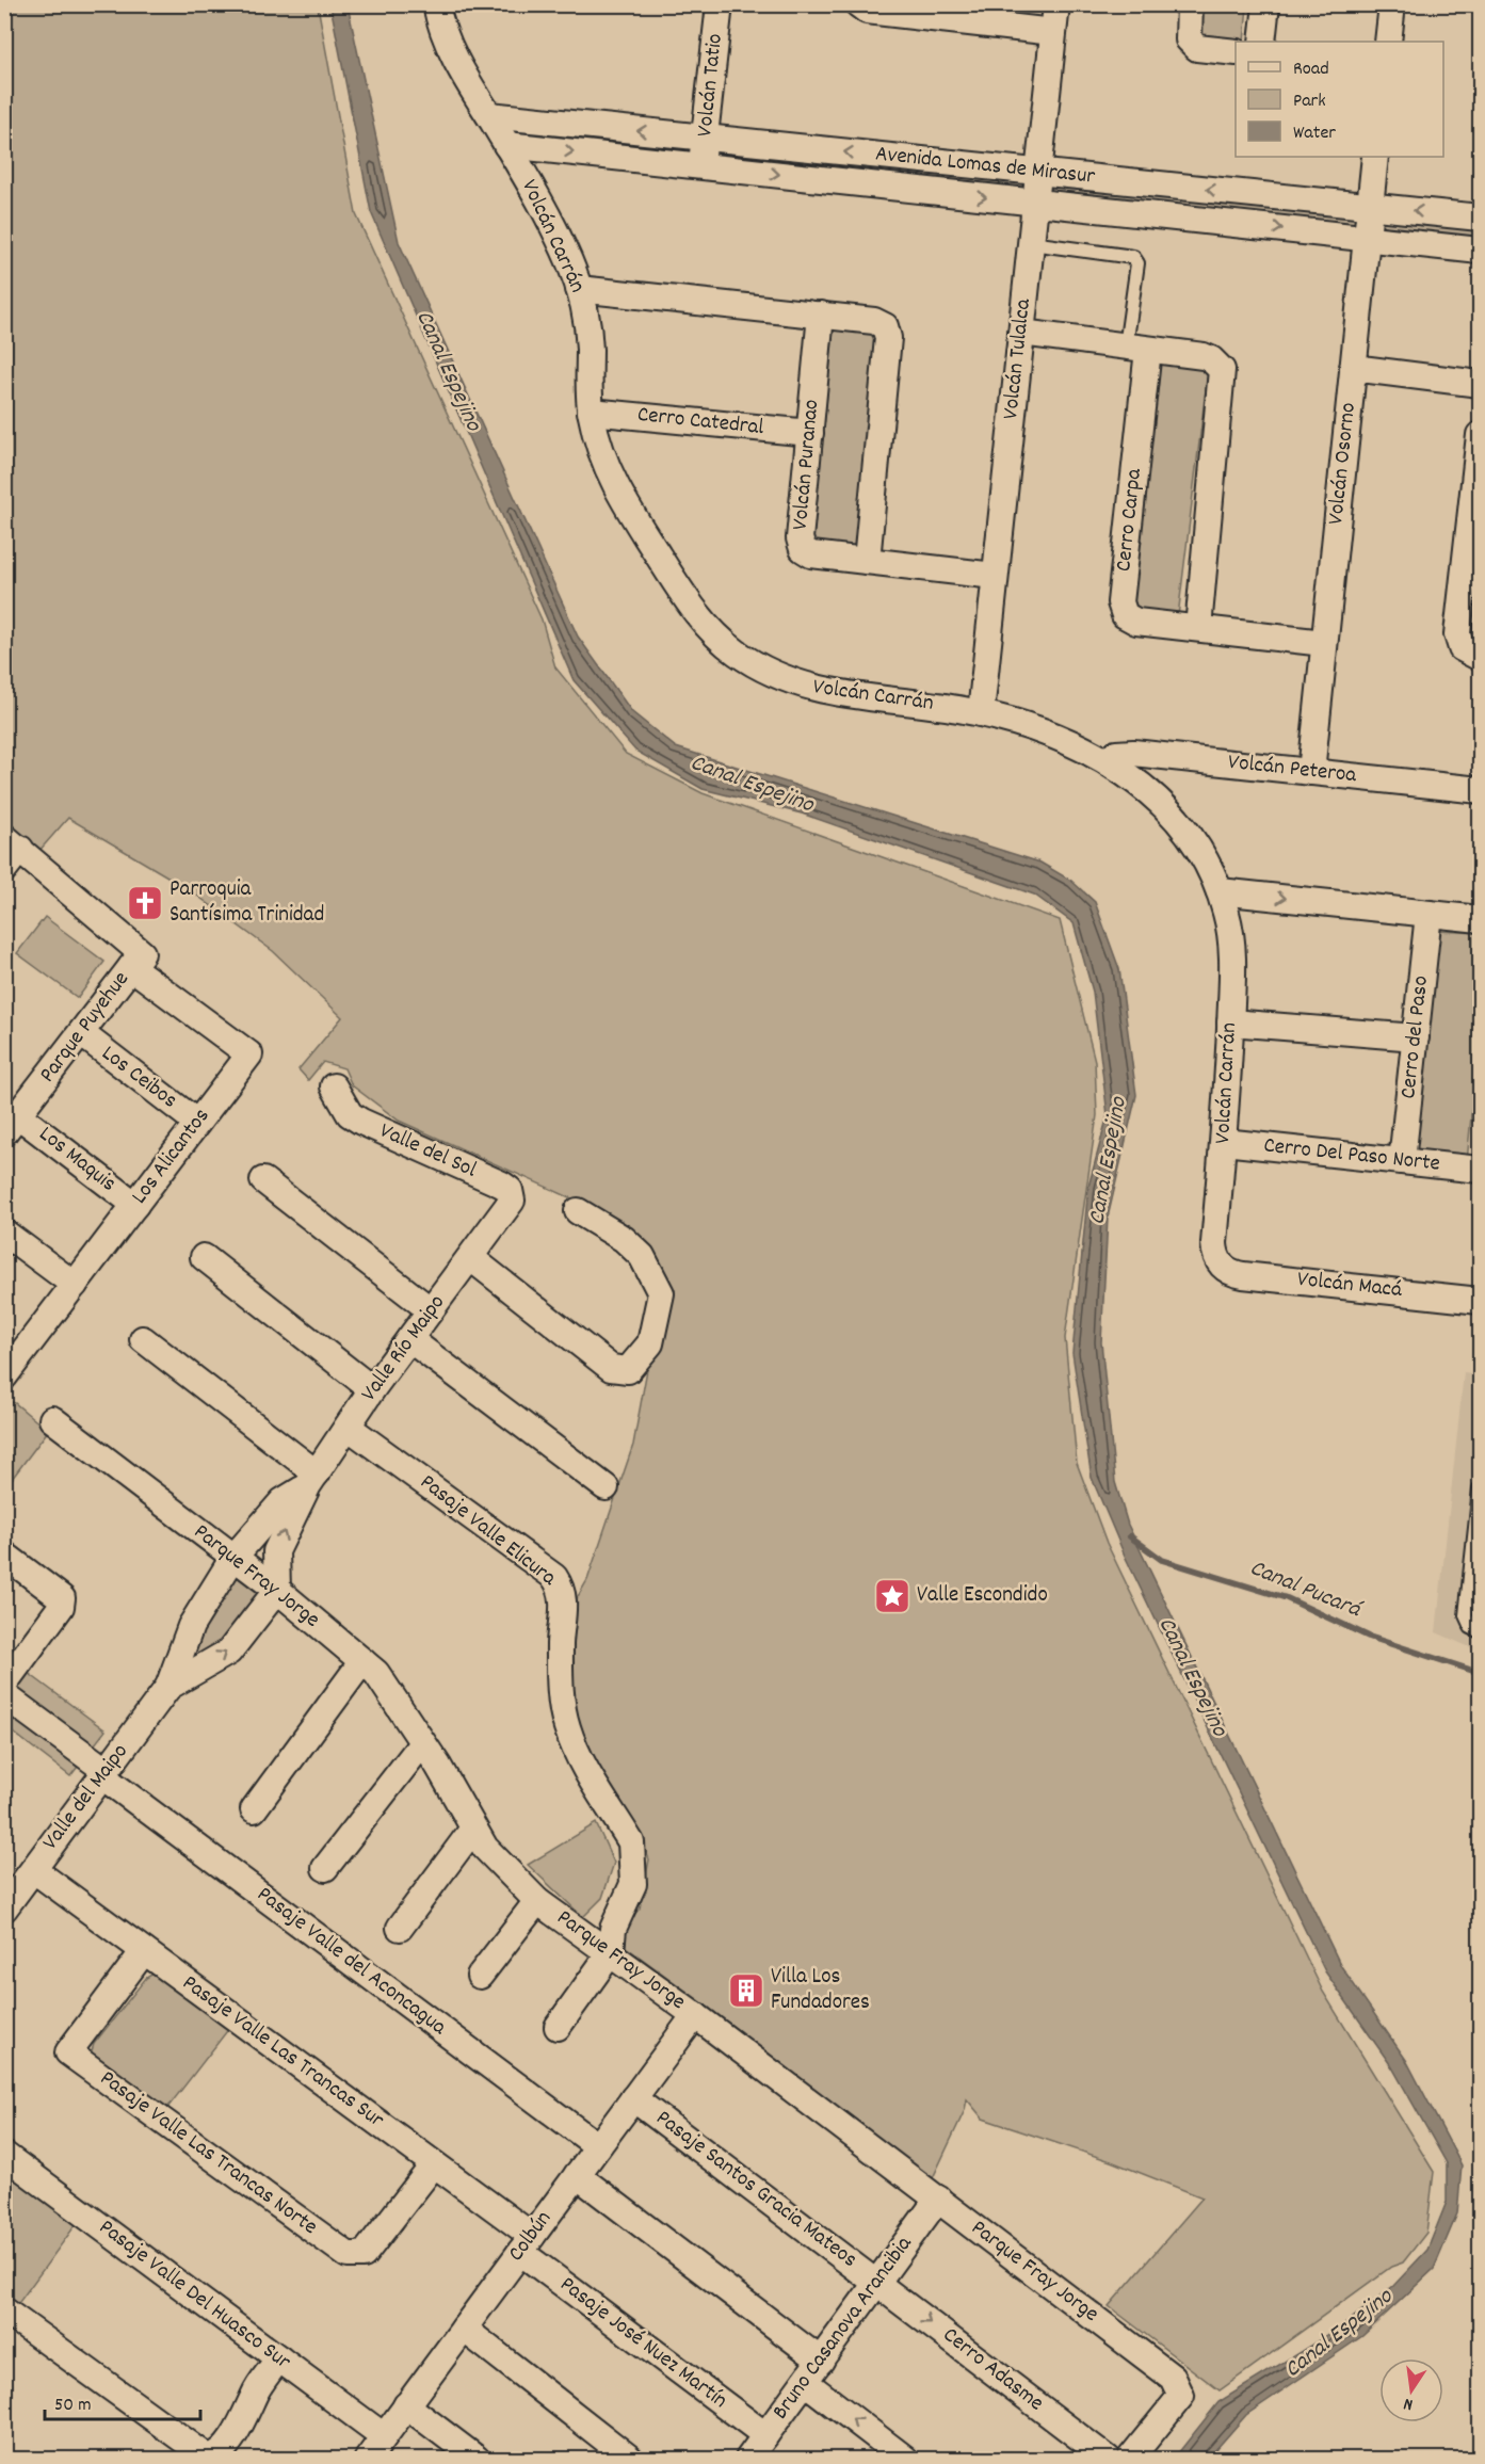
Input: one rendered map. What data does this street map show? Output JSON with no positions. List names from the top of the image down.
{
  "streets": {
    "street": [
      "Volcán Tatio",
      "Avenida Lomas de Mirasur",
      "Volcán Carrán",
      "Volcán Tulalca",
      "Cerro Catedral",
      "Volcán Osorno",
      "Volcán Puranao",
      "Cerro Carpa",
      "Volcán Peteroa",
      "Parque Puyehue",
      "Cerro del Paso",
      "Los Ceibos",
      "Valle del Sol",
      "Cerro Del Paso Norte",
      "Los Alicantos",
      "Los Maquis",
      "Volcán Macá",
      "Valle Río Maipo",
      "Pasaje Valle Elicura",
      "Parque Fray Jorge",
      "Valle del Maipo",
      "Pasaje Valle del Aconcagua",
      "Pasaje Valle Las Trancas Sur",
      "Pasaje Valle Las Trancas Norte",
      "Pasaje Santos Gracia Mateos",
      "Colbún",
      "Pasaje Valle Del Huasco Sur",
      "Bruno Casanova Arancibia",
      "Pasaje José Nuez Martín",
      "Cerro Adasme"
    ]
  },
  "crossings": [
    ["Volcán Tatio", "Avenida Lomas de Mirasur"],
    ["Avenida Lomas de Mirasur", "Volcán Carrán"],
    ["Avenida Lomas de Mirasur", "Volcán Tulalca"],
    ["Avenida Lomas de Mirasur", "Volcán Osorno"],
    ["Volcán Carrán", "Volcán Tulalca"],
    ["Volcán Carrán", "Cerro Catedral"],
    ["Volcán Carrán", "Volcán Peteroa"],
    ["Volcán Carrán", "Cerro Del Paso Norte"],
    ["Volcán Carrán", "Volcán Macá"],
    ["Volcán Tulalca", "Volcán Puranao"],
    ["Cerro Catedral", "Volcán Puranao"],
    ["Volcán Osorno", "Cerro Carpa"],
    ["Volcán Osorno", "Volcán Peteroa"],
    ["Parque Puyehue", "Los Ceibos"],
    ["Parque Puyehue", "Los Alicantos"],
    ["Parque Puyehue", "Los Maquis"],
    ["Cerro del Paso", "Cerro Del Paso Norte"],
    ["Los Ceibos", "Los Alicantos"],
    ["Valle del Sol", "Valle Río Maipo"],
    ["Los Alicantos", "Los Maquis"],
    ["Valle Río Maipo", "Pasaje Valle Elicura"],
    ["Valle Río Maipo", "Parque Fray Jorge"],
    ["Valle Río Maipo", "Valle del Maipo"],
    ["Pasaje Valle Elicura", "Parque Fray Jorge"],
    ["Parque Fray Jorge", "Valle del Maipo"],
    ["Parque Fray Jorge", "Colbún"],
    ["Parque Fray Jorge", "Bruno Casanova Arancibia"],
    ["Valle del Maipo", "Pasaje Valle del Aconcagua"],
    ["Valle del Maipo", "Pasaje Valle Las Trancas Sur"],
    ["Pasaje Valle del Aconcagua", "Colbún"],
    ["Pasaje Valle Las Trancas Sur", "Pasaje Valle Las Trancas Norte"],
    ["Pasaje Valle Las Trancas Sur", "Colbún"],
    ["Pasaje Valle Las Trancas Sur", "Pasaje José Nuez Martín"],
    ["Pasaje Santos Gracia Mateos", "Colbún"],
    ["Pasaje Santos Gracia Mateos", "Bruno Casanova Arancibia"],
    ["Pasaje Santos Gracia Mateos", "Cerro Adasme"],
    ["Colbún", "Pasaje Valle Del Huasco Sur"],
    ["Colbún", "Pasaje José Nuez Martín"],
    ["Bruno Casanova Arancibia", "Pasaje José Nuez Martín"],
    ["Bruno Casanova Arancibia", "Cerro Adasme"]
  ],
  "water": ["Canal Espejino", "Canal Pucará"],
  "places": {
    "church": ["Parroquia Santísima Trinidad"],
    "place": ["Valle Escondido"],
    "building": ["Villa Los Fundadores"]
  },
  "legend": ["Road", "Park", "Water"],
  "scale_bar": "50 m",
  "north": "bottom"
}
